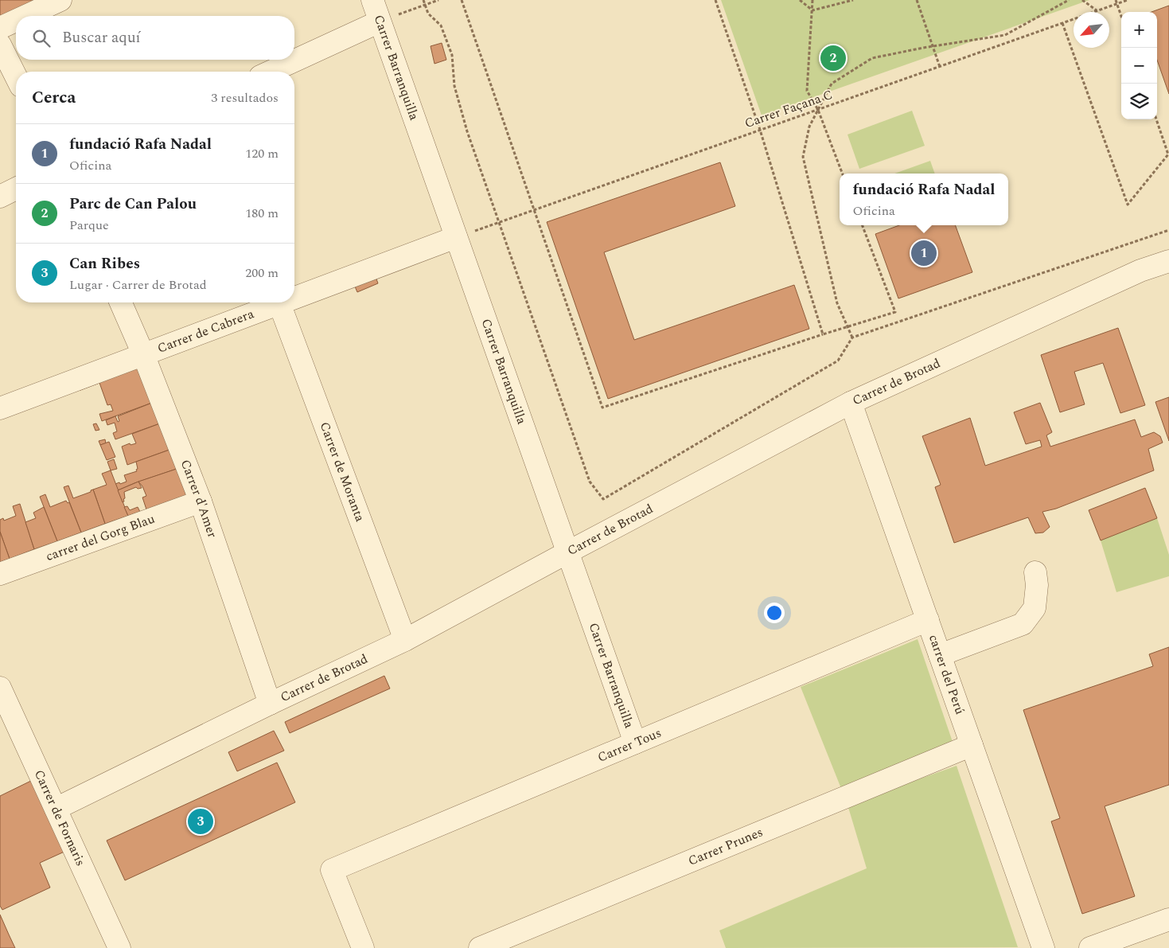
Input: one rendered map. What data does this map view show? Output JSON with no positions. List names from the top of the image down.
{
  "streets": {
    "street": [
      "Carrer Barranquilla",
      "Carrer de Cabrera",
      "Carrer de Brotad",
      "Carrer de Moranta",
      "Carrer d'Amer",
      "carrer del Gorg Blau",
      "carrer del Perú",
      "Carrer Tous",
      "Carrer de Fornaris",
      "Carrer Prunes"
    ],
    "path": ["Carrer Façana C"]
  },
  "crossings": [
    ["Carrer Barranquilla", "Carrer Façana C"],
    ["Carrer Barranquilla", "Carrer de Cabrera"],
    ["Carrer Barranquilla", "Carrer de Brotad"],
    ["Carrer Barranquilla", "Carrer Tous"],
    ["Carrer Façana C", "Carrer de Cabrera"],
    ["Carrer de Cabrera", "Carrer de Moranta"],
    ["Carrer de Cabrera", "Carrer d'Amer"],
    ["Carrer de Brotad", "Carrer de Moranta"],
    ["Carrer de Brotad", "Carrer d'Amer"],
    ["Carrer de Brotad", "carrer del Perú"],
    ["Carrer de Brotad", "Carrer de Fornaris"],
    ["Carrer d'Amer", "carrer del Gorg Blau"],
    ["carrer del Perú", "Carrer Tous"],
    ["carrer del Perú", "Carrer Prunes"]
  ],
  "north": "bottom left",
  "page": {
    "map_buttons": ["+", "−"],
    "search": "Buscar aquí",
    "pins": ["2", "1", "3"],
    "heading": ["Cerca", "3 resultados"],
    "list": [
      {
        "mark": "1",
        "name": "fundació Rafa Nadal",
        "note": "Oficina",
        "value": "120 m"
      },
      {
        "mark": "2",
        "name": "Parc de Can Palou",
        "note": "Parque",
        "value": "180 m"
      },
      {
        "mark": "3",
        "name": "Can Ribes",
        "note": "Lugar · Carrer de Brotad",
        "value": "200 m"
      }
    ],
    "popup": ["fundació Rafa Nadal", "Oficina"]
  }
}
